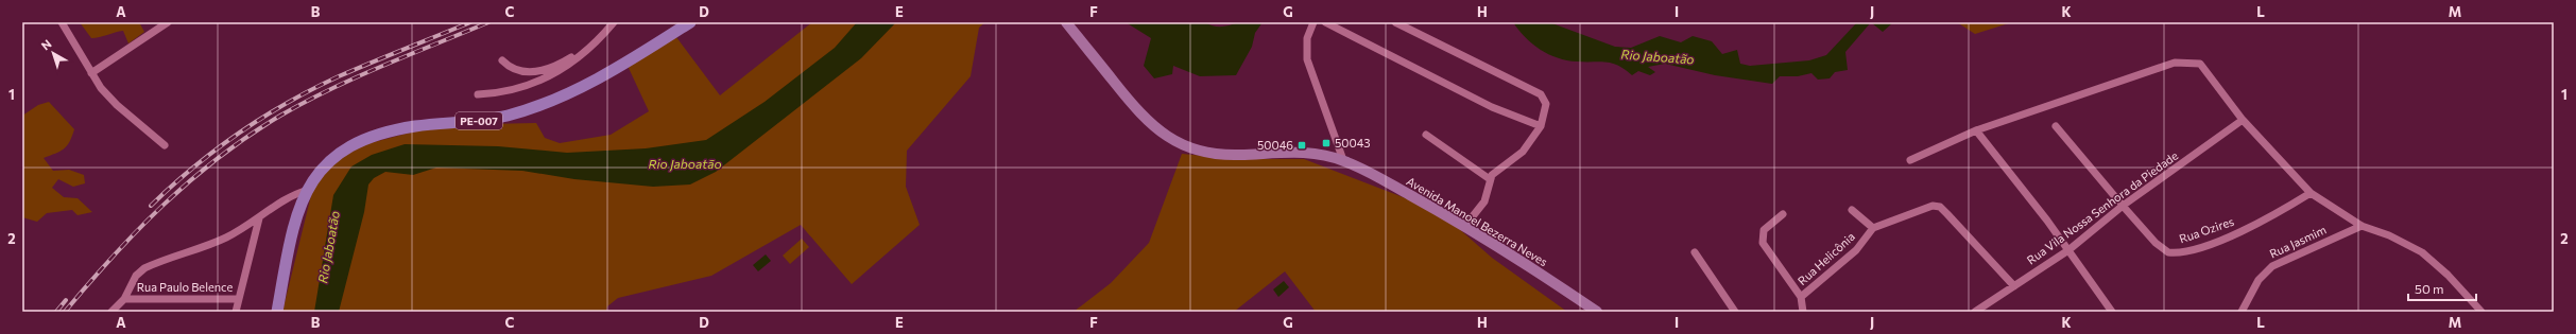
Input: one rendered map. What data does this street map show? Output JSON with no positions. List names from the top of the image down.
{
  "streets": {
    "main road": ["PE-007"],
    "street": [
      "Rua Vila Nossa Senhora da Piedade",
      "Avenida Manoel Bezerra Neves",
      "Rua Ozires",
      "Rua Jasmim",
      "Rua Helicônia",
      "Rua Paulo Belence"
    ]
  },
  "crossings": [
    ["PE-007", "Rua Paulo Belence"],
    ["Rua Vila Nossa Senhora da Piedade", "Rua Ozires"]
  ],
  "water": ["Rio Jaboatão"],
  "places": {
    "transit": ["50043", "50046"]
  },
  "scale_bar": "50 m",
  "north": "top left",
  "grid": {
    "columns": [
      "A",
      "B",
      "C",
      "D",
      "E",
      "F",
      "G",
      "H",
      "I",
      "J",
      "K",
      "L",
      "M"
    ],
    "rows": ["1", "2"]
  }
}
